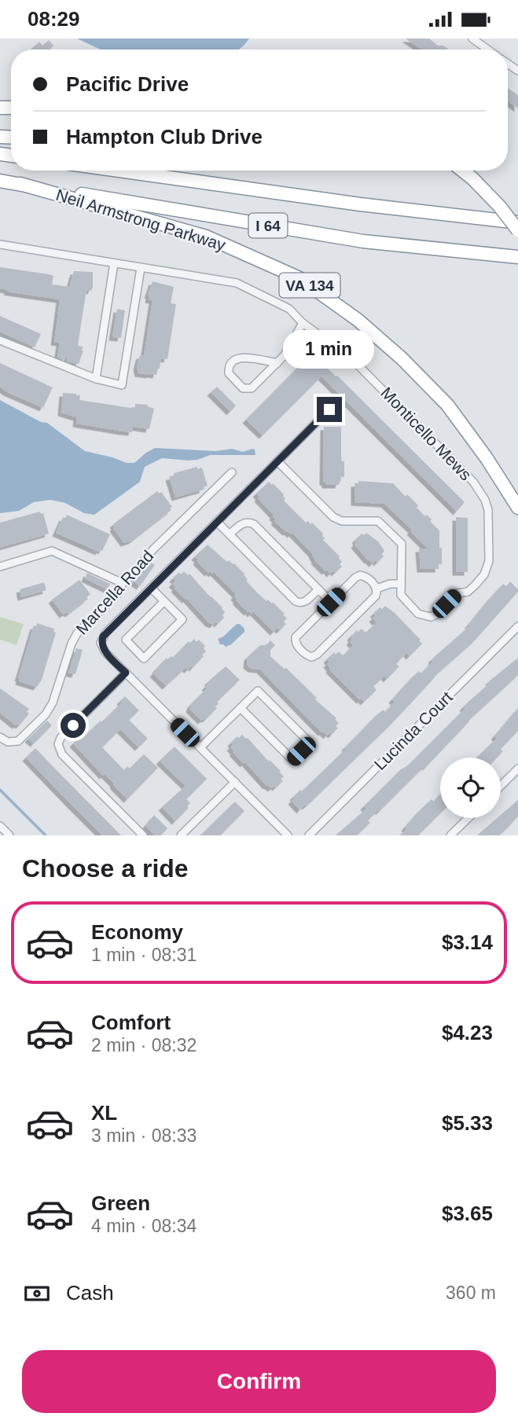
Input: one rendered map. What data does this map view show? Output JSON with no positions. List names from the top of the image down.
{
  "streets": {
    "highway": ["Neil Armstrong Parkway", "I 64", "VA 134"],
    "street": ["Monticello Mews", "Marcella Road", "Lucinda Court"]
  },
  "crossings": [
    ["Neil Armstrong Parkway", "I 64"]
  ],
  "page": {
    "status": "08:29",
    "banner": ["Pacific Drive", "Hampton Club Drive"],
    "bubble": "1 min",
    "heading": "Choose a ride",
    "list": [
      {
        "name": "Economy",
        "note": "1 min · 08:31",
        "value": "$3.14"
      },
      {
        "name": "Comfort",
        "note": "2 min · 08:32",
        "value": "$4.23"
      },
      {
        "name": "XL",
        "note": "3 min · 08:33",
        "value": "$5.33"
      },
      {
        "name": "Green",
        "note": "4 min · 08:34",
        "value": "$3.65"
      }
    ],
    "pay": ["Cash", "360 m"],
    "buttons": "Confirm"
  }
}
